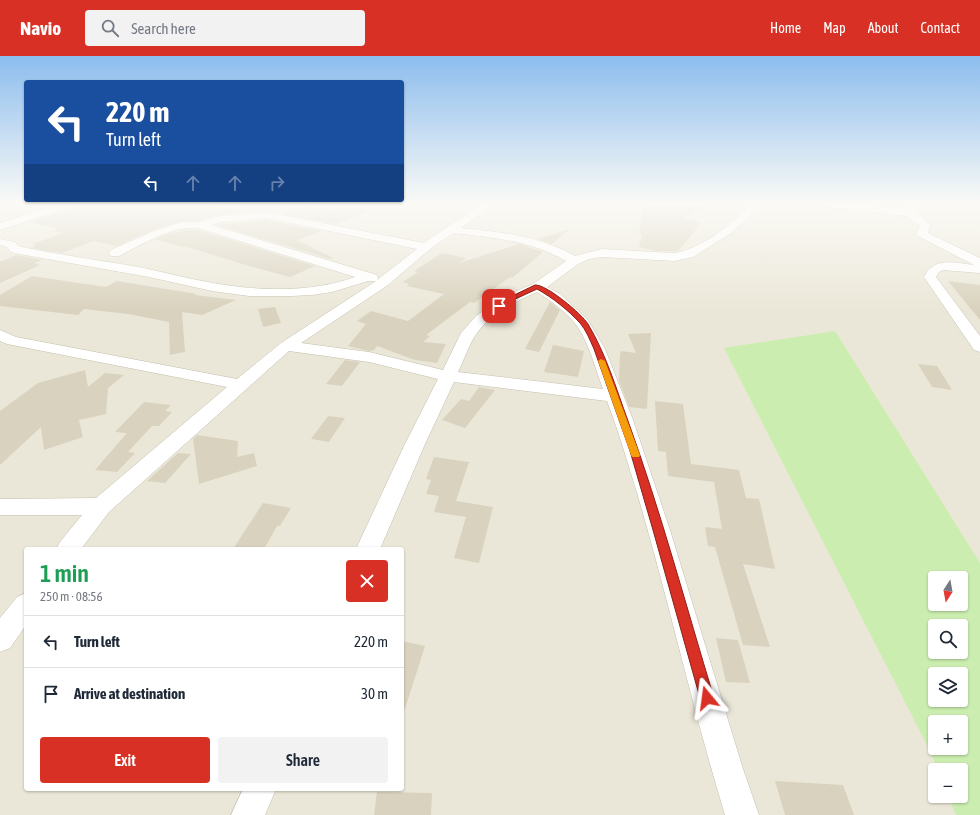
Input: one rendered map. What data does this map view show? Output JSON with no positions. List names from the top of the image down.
{
  "north": "bottom",
  "page": {
    "header": "Navio",
    "search": "Search here",
    "nav": [
      "Home",
      "Map",
      "About",
      "Contact"
    ],
    "turn": ["220 m", "Turn left"],
    "heading": ["1 min", "250 m · 08:56"],
    "map_buttons": ["+", "−"],
    "list": [
      {
        "name": "Turn left",
        "value": "220 m"
      },
      {
        "name": "Arrive at destination",
        "value": "30 m"
      }
    ],
    "buttons": ["Exit", "Share"]
  }
}
